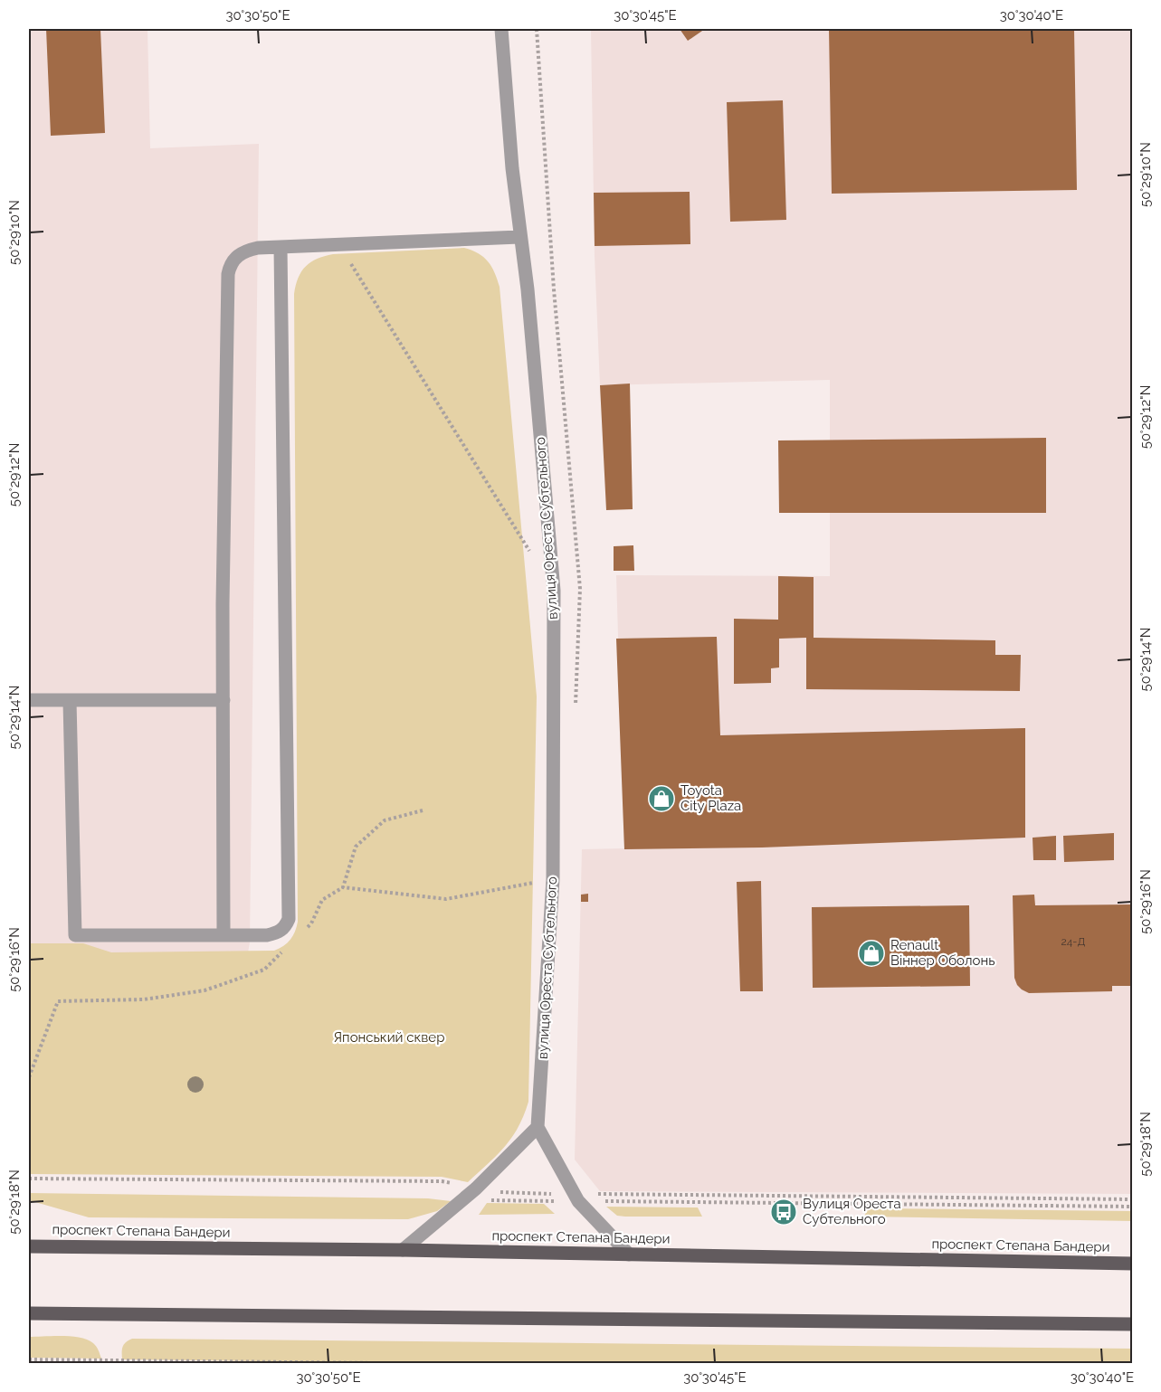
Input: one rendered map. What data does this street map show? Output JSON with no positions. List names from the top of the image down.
{
  "streets": {
    "main road": ["проспект Степана Бандери"],
    "street": ["вулиця Ореста Субтельного"]
  },
  "parks": ["Японський сквер"],
  "places": {
    "shop": ["Toyota City Plaza", "Renault Віннер Оболонь"],
    "bus stop": ["Вулиця Ореста Субтельного"]
  },
  "house_numbers": ["24-Д"],
  "coordinates": [
    "30°30'50\"E",
    "30°30'45\"E",
    "30°30'40\"E",
    "50°29'10\"N",
    "50°29'12\"N",
    "50°29'14\"N",
    "50°29'16\"N",
    "50°29'18\"N"
  ]
}
